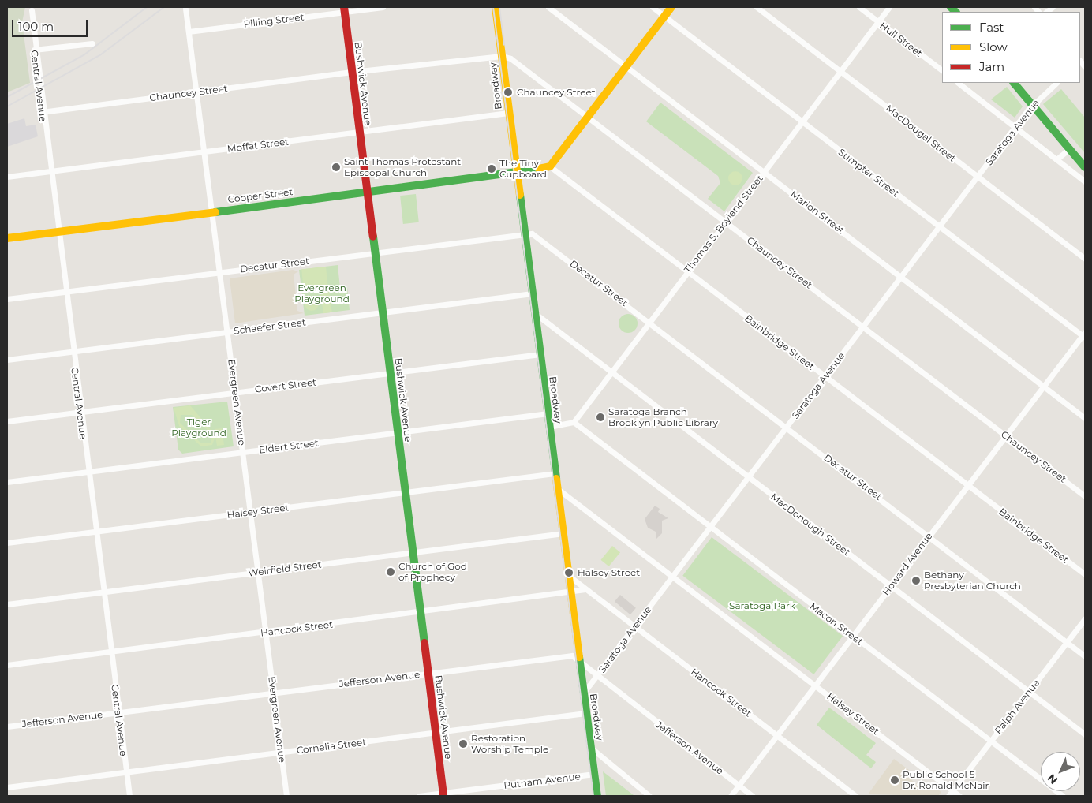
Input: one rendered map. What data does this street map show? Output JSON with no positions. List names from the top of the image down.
{
  "streets": {
    "main road": ["Bushwick Avenue", "Broadway", "Cooper Street"],
    "street": [
      "Pilling Street",
      "Hull Street",
      "Central Avenue",
      "Chauncey Street",
      "Saratoga Avenue",
      "MacDougal Street",
      "Moffat Street",
      "Sumpter Street",
      "Marion Street",
      "Thomas S. Boyland Street",
      "Decatur Street",
      "Schaefer Street",
      "Bainbridge Street",
      "Covert Street",
      "Evergreen Avenue",
      "Eldert Street",
      "Halsey Street",
      "MacDonough Street",
      "Howard Avenue",
      "Weirfield Street",
      "Macon Street",
      "Hancock Street",
      "Jefferson Avenue",
      "Ralph Avenue",
      "Cornelia Street",
      "Putnam Avenue"
    ]
  },
  "crossings": [
    ["Pilling Street", "Bushwick Avenue"],
    ["Pilling Street", "Evergreen Avenue"],
    ["Hull Street", "Thomas S. Boyland Street"],
    ["Bushwick Avenue", "Chauncey Street"],
    ["Bushwick Avenue", "Moffat Street"],
    ["Bushwick Avenue", "Cooper Street"],
    ["Bushwick Avenue", "Decatur Street"],
    ["Bushwick Avenue", "Schaefer Street"],
    ["Bushwick Avenue", "Covert Street"],
    ["Bushwick Avenue", "Eldert Street"],
    ["Bushwick Avenue", "Halsey Street"],
    ["Bushwick Avenue", "Weirfield Street"],
    ["Bushwick Avenue", "Hancock Street"],
    ["Bushwick Avenue", "Jefferson Avenue"],
    ["Bushwick Avenue", "Cornelia Street"],
    ["Bushwick Avenue", "Putnam Avenue"],
    ["Central Avenue", "Chauncey Street"],
    ["Central Avenue", "Moffat Street"],
    ["Central Avenue", "Cooper Street"],
    ["Central Avenue", "Decatur Street"],
    ["Central Avenue", "Schaefer Street"],
    ["Central Avenue", "Covert Street"],
    ["Central Avenue", "Eldert Street"],
    ["Central Avenue", "Halsey Street"],
    ["Central Avenue", "Weirfield Street"],
    ["Central Avenue", "Hancock Street"],
    ["Central Avenue", "Jefferson Avenue"],
    ["Central Avenue", "Cornelia Street"],
    ["Broadway", "Chauncey Street"],
    ["Broadway", "Saratoga Avenue"],
    ["Broadway", "Moffat Street"],
    ["Broadway", "Cooper Street"],
    ["Broadway", "Decatur Street"],
    ["Broadway", "Schaefer Street"],
    ["Broadway", "Covert Street"],
    ["Broadway", "Eldert Street"],
    ["Broadway", "Halsey Street"],
    ["Broadway", "MacDonough Street"],
    ["Broadway", "Weirfield Street"],
    ["Broadway", "Hancock Street"],
    ["Broadway", "Jefferson Avenue"],
    ["Broadway", "Cornelia Street"],
    ["Broadway", "Putnam Avenue"],
    ["Chauncey Street", "Saratoga Avenue"],
    ["Chauncey Street", "Thomas S. Boyland Street"],
    ["Chauncey Street", "Evergreen Avenue"],
    ["Chauncey Street", "Howard Avenue"],
    ["Saratoga Avenue", "MacDougal Street"],
    ["Saratoga Avenue", "Sumpter Street"],
    ["Saratoga Avenue", "Marion Street"],
    ["Saratoga Avenue", "Decatur Street"],
    ["Saratoga Avenue", "Bainbridge Street"],
    ["Saratoga Avenue", "Halsey Street"],
    ["Saratoga Avenue", "MacDonough Street"],
    ["Saratoga Avenue", "Macon Street"],
    ["Saratoga Avenue", "Hancock Street"],
    ["Saratoga Avenue", "Jefferson Avenue"],
    ["MacDougal Street", "Thomas S. Boyland Street"],
    ["Moffat Street", "Evergreen Avenue"],
    ["Sumpter Street", "Thomas S. Boyland Street"],
    ["Sumpter Street", "Howard Avenue"],
    ["Cooper Street", "Bainbridge Street"],
    ["Cooper Street", "Evergreen Avenue"],
    ["Marion Street", "Thomas S. Boyland Street"],
    ["Marion Street", "Howard Avenue"],
    ["Thomas S. Boyland Street", "Decatur Street"],
    ["Thomas S. Boyland Street", "Bainbridge Street"],
    ["Thomas S. Boyland Street", "MacDonough Street"],
    ["Thomas S. Boyland Street", "Macon Street"],
    ["Decatur Street", "Evergreen Avenue"],
    ["Decatur Street", "Howard Avenue"],
    ["Decatur Street", "Ralph Avenue"],
    ["Schaefer Street", "Evergreen Avenue"],
    ["Bainbridge Street", "Howard Avenue"],
    ["Covert Street", "Evergreen Avenue"],
    ["Evergreen Avenue", "Eldert Street"],
    ["Evergreen Avenue", "Halsey Street"],
    ["Evergreen Avenue", "Weirfield Street"],
    ["Evergreen Avenue", "Hancock Street"],
    ["Evergreen Avenue", "Jefferson Avenue"],
    ["Evergreen Avenue", "Cornelia Street"],
    ["Halsey Street", "Howard Avenue"],
    ["Halsey Street", "Ralph Avenue"],
    ["MacDonough Street", "Howard Avenue"],
    ["MacDonough Street", "Ralph Avenue"],
    ["Howard Avenue", "Macon Street"],
    ["Howard Avenue", "Hancock Street"],
    ["Howard Avenue", "Jefferson Avenue"],
    ["Macon Street", "Ralph Avenue"]
  ],
  "parks": ["Evergreen Playground", "Tiger Playground", "Saratoga Park"],
  "places": [
    "Chauncey Street",
    "Saint Thomas Protestant Episcopal Church",
    "The Tiny Cupboard",
    "Saratoga Branch Brooklyn Public Library",
    "Church of God of Prophecy",
    "Halsey Street",
    "Bethany Presbyterian Church",
    "Restoration Worship Temple",
    "Public School 5 Dr. Ronald McNair"
  ],
  "legend": ["Fast", "Slow", "Jam"],
  "scale_bar": "100 m",
  "north": "bottom left"
}
